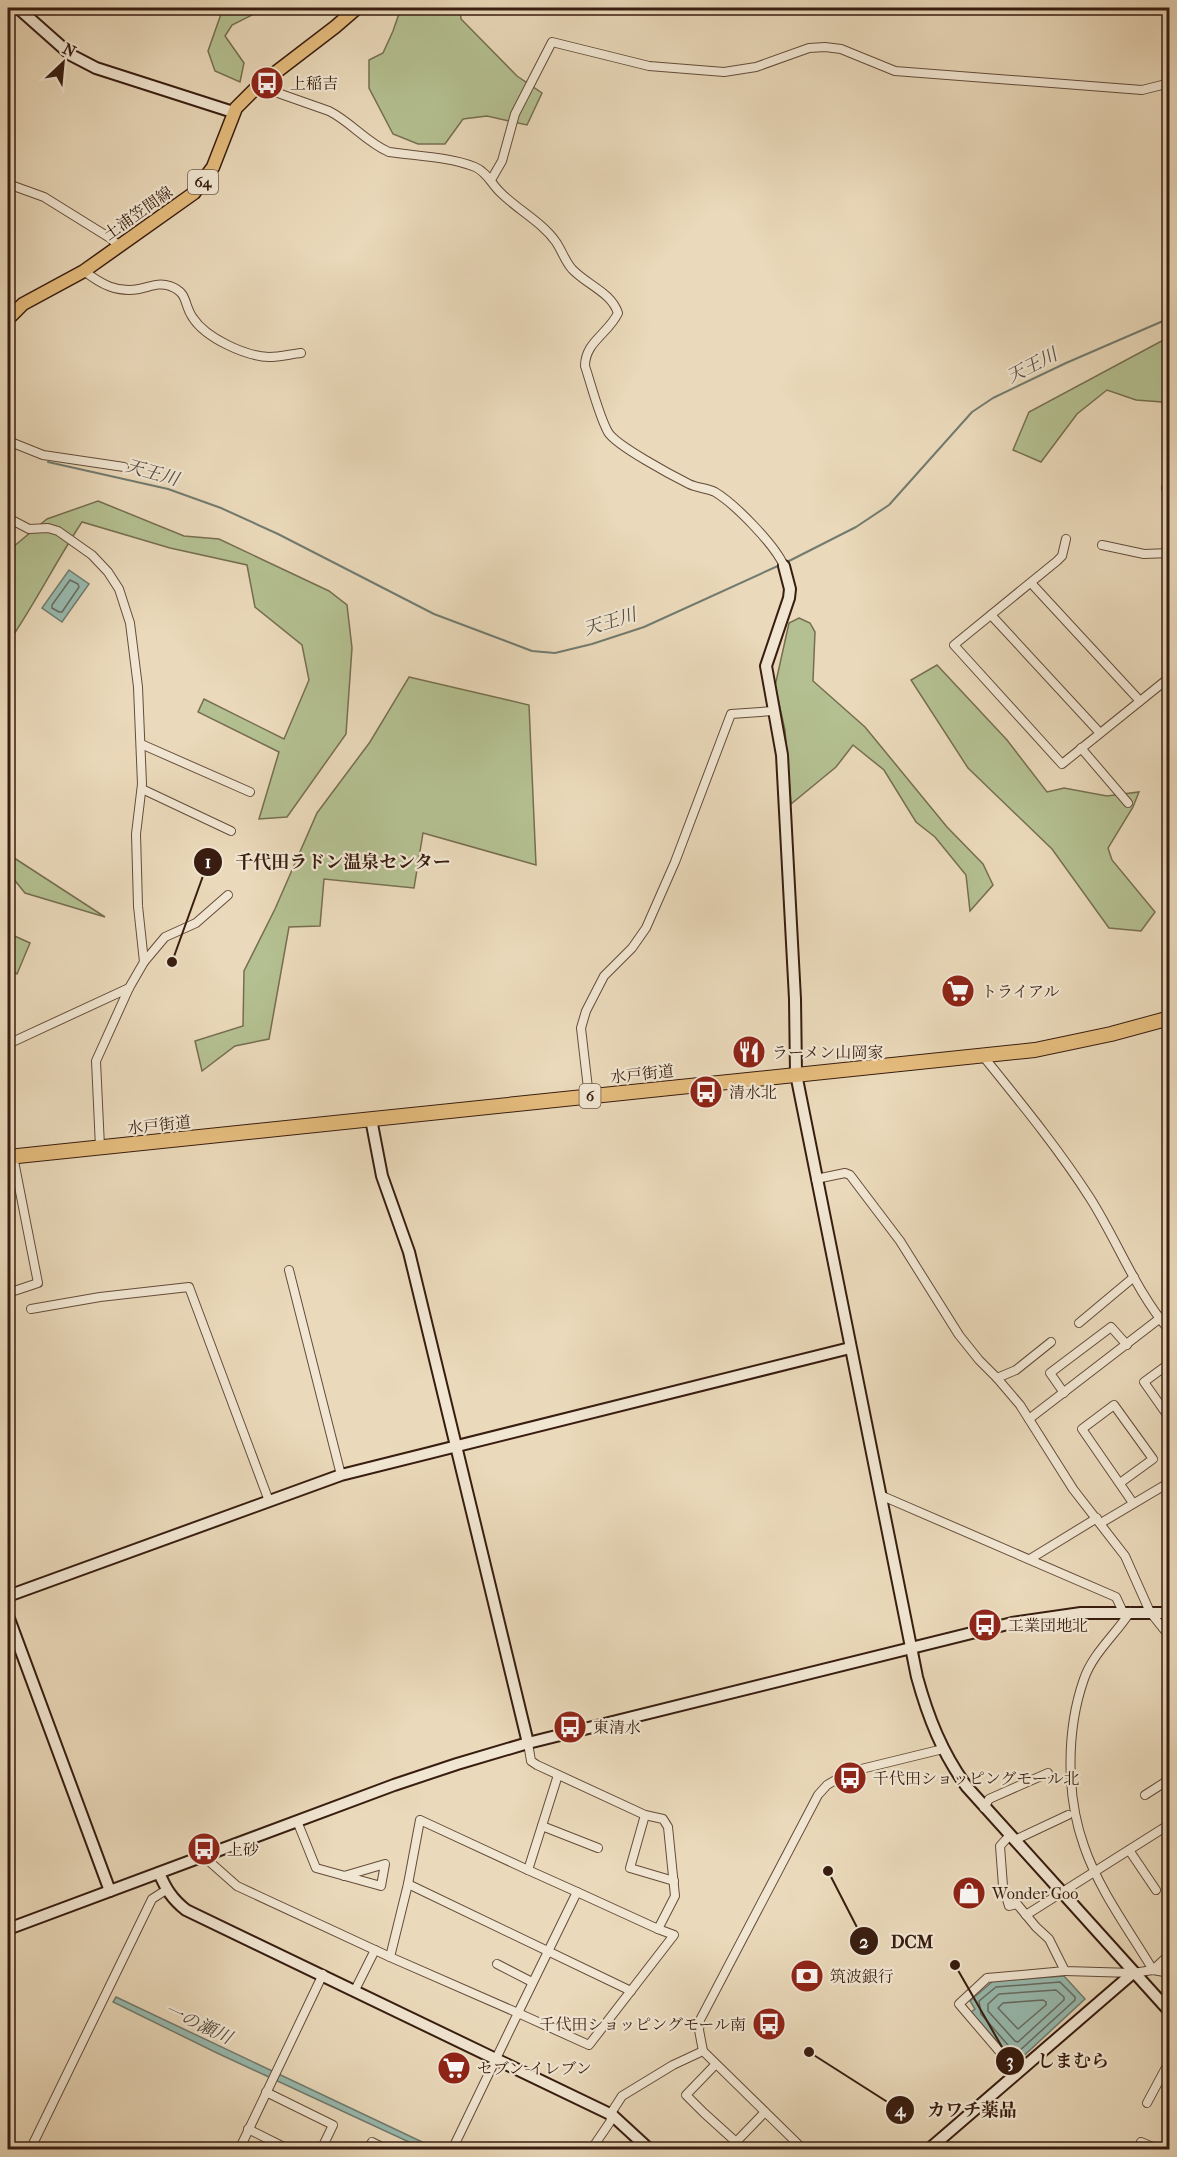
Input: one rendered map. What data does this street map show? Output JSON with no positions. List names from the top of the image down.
{
  "streets": {
    "highway": ["水戸街道", "6"],
    "main road": ["64", "土浦笠間線"]
  },
  "water": ["天王川", "一の瀬川"],
  "places": {
    "bus stop": [
      "上稲吉",
      "清水北",
      "工業団地北",
      "東清水",
      "千代田ショッピングモール北",
      "上砂",
      "千代田ショッピングモール南"
    ],
    "other": [
      "千代田ラドン温泉センター",
      "DCM",
      "しまむら",
      "カワチ薬品"
    ],
    "supermarket": ["トライアル", "セブン-イレブン"],
    "restaurant": ["ラーメン山岡家"],
    "shop": ["Wonder Goo"],
    "bank": ["筑波銀行"]
  },
  "north": "top right"
}
